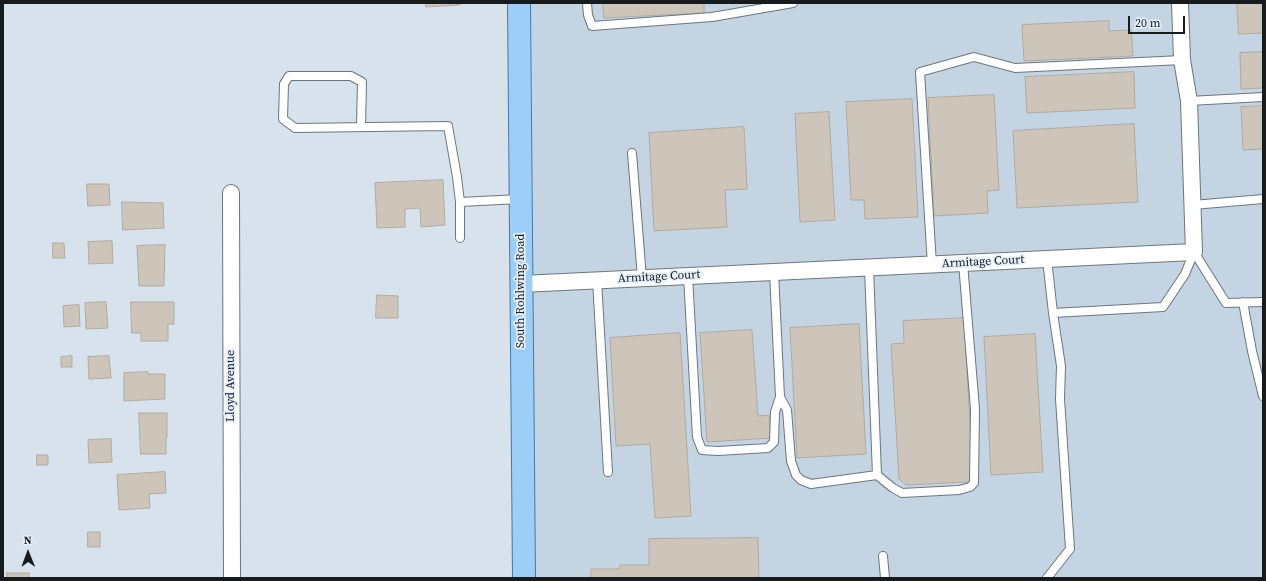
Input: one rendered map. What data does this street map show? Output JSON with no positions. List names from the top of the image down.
{
  "streets": {
    "main road": ["South Rohlwing Road"],
    "street": ["Armitage Court", "Lloyd Avenue"]
  },
  "crossings": [
    ["Armitage Court", "South Rohlwing Road"]
  ],
  "scale_bar": "20 m",
  "north": "top"
}
